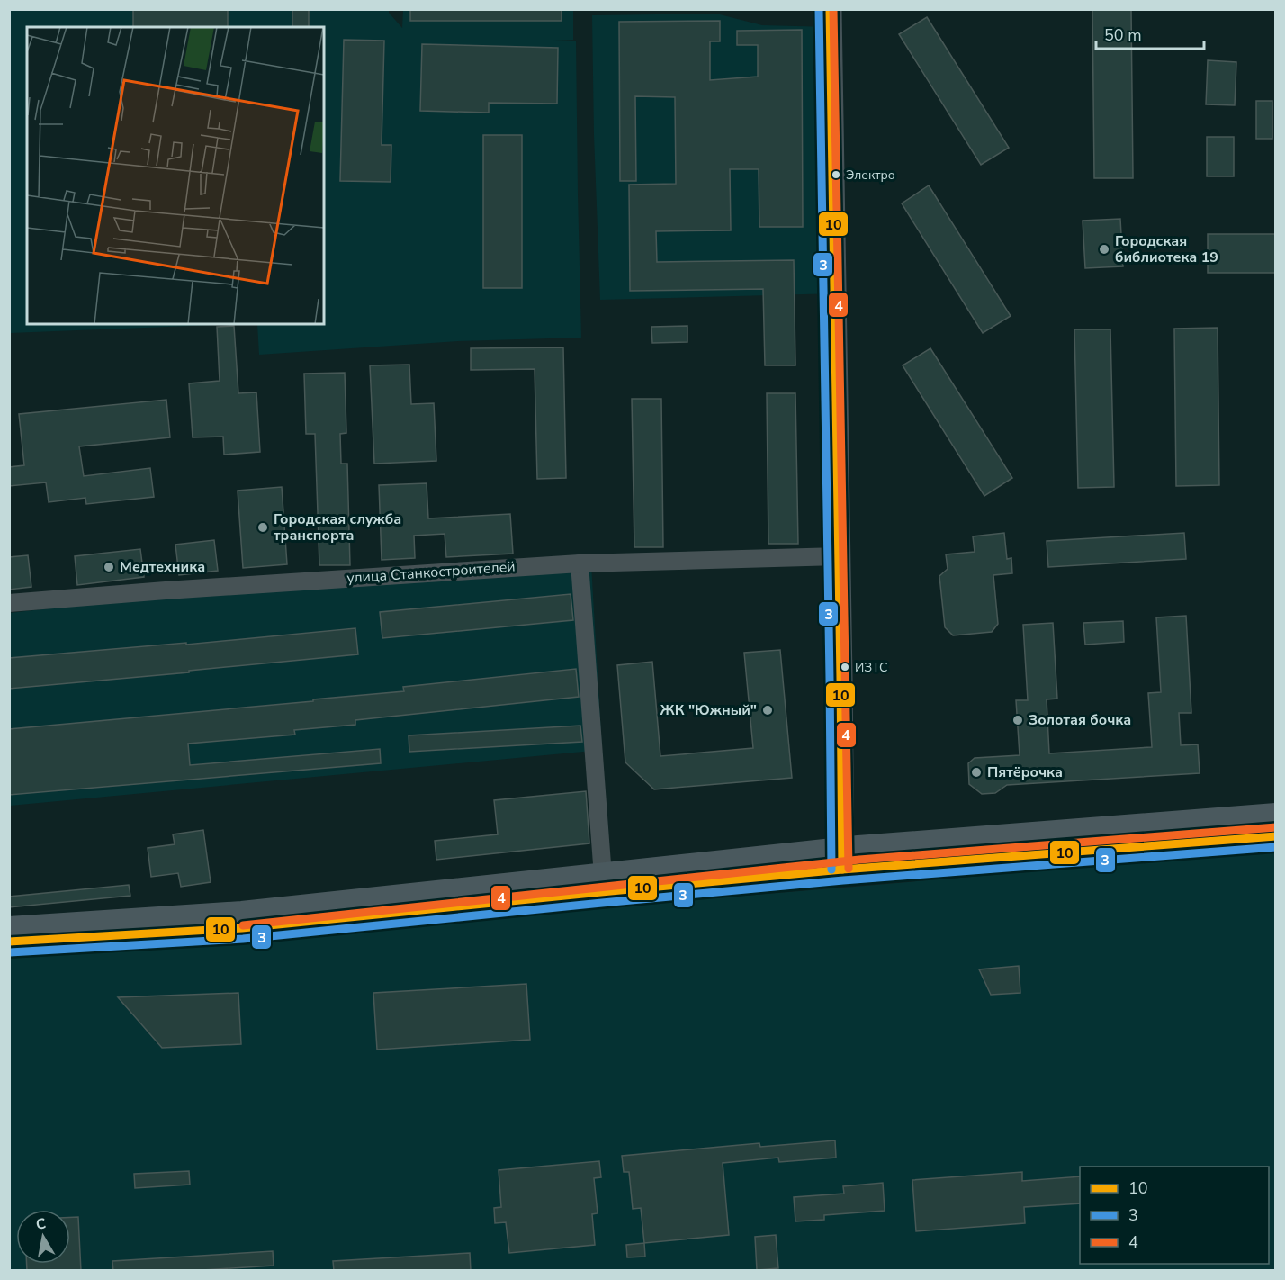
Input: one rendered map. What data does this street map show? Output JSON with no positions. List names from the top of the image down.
{
  "streets": {
    "street": ["улица Станкостроителей"]
  },
  "places": [
    "Электро",
    "Городская библиотека 19",
    "Городская служба транспорта",
    "Медтехника",
    "ИЗТС",
    "ЖК \"Южный\"",
    "Золотая бочка",
    "Пятёрочка"
  ],
  "lines": ["transit line 10", "transit line 3", "transit line 4"],
  "legend": ["10", "3", "4"],
  "scale_bar": "50 m",
  "north": "top"
}
